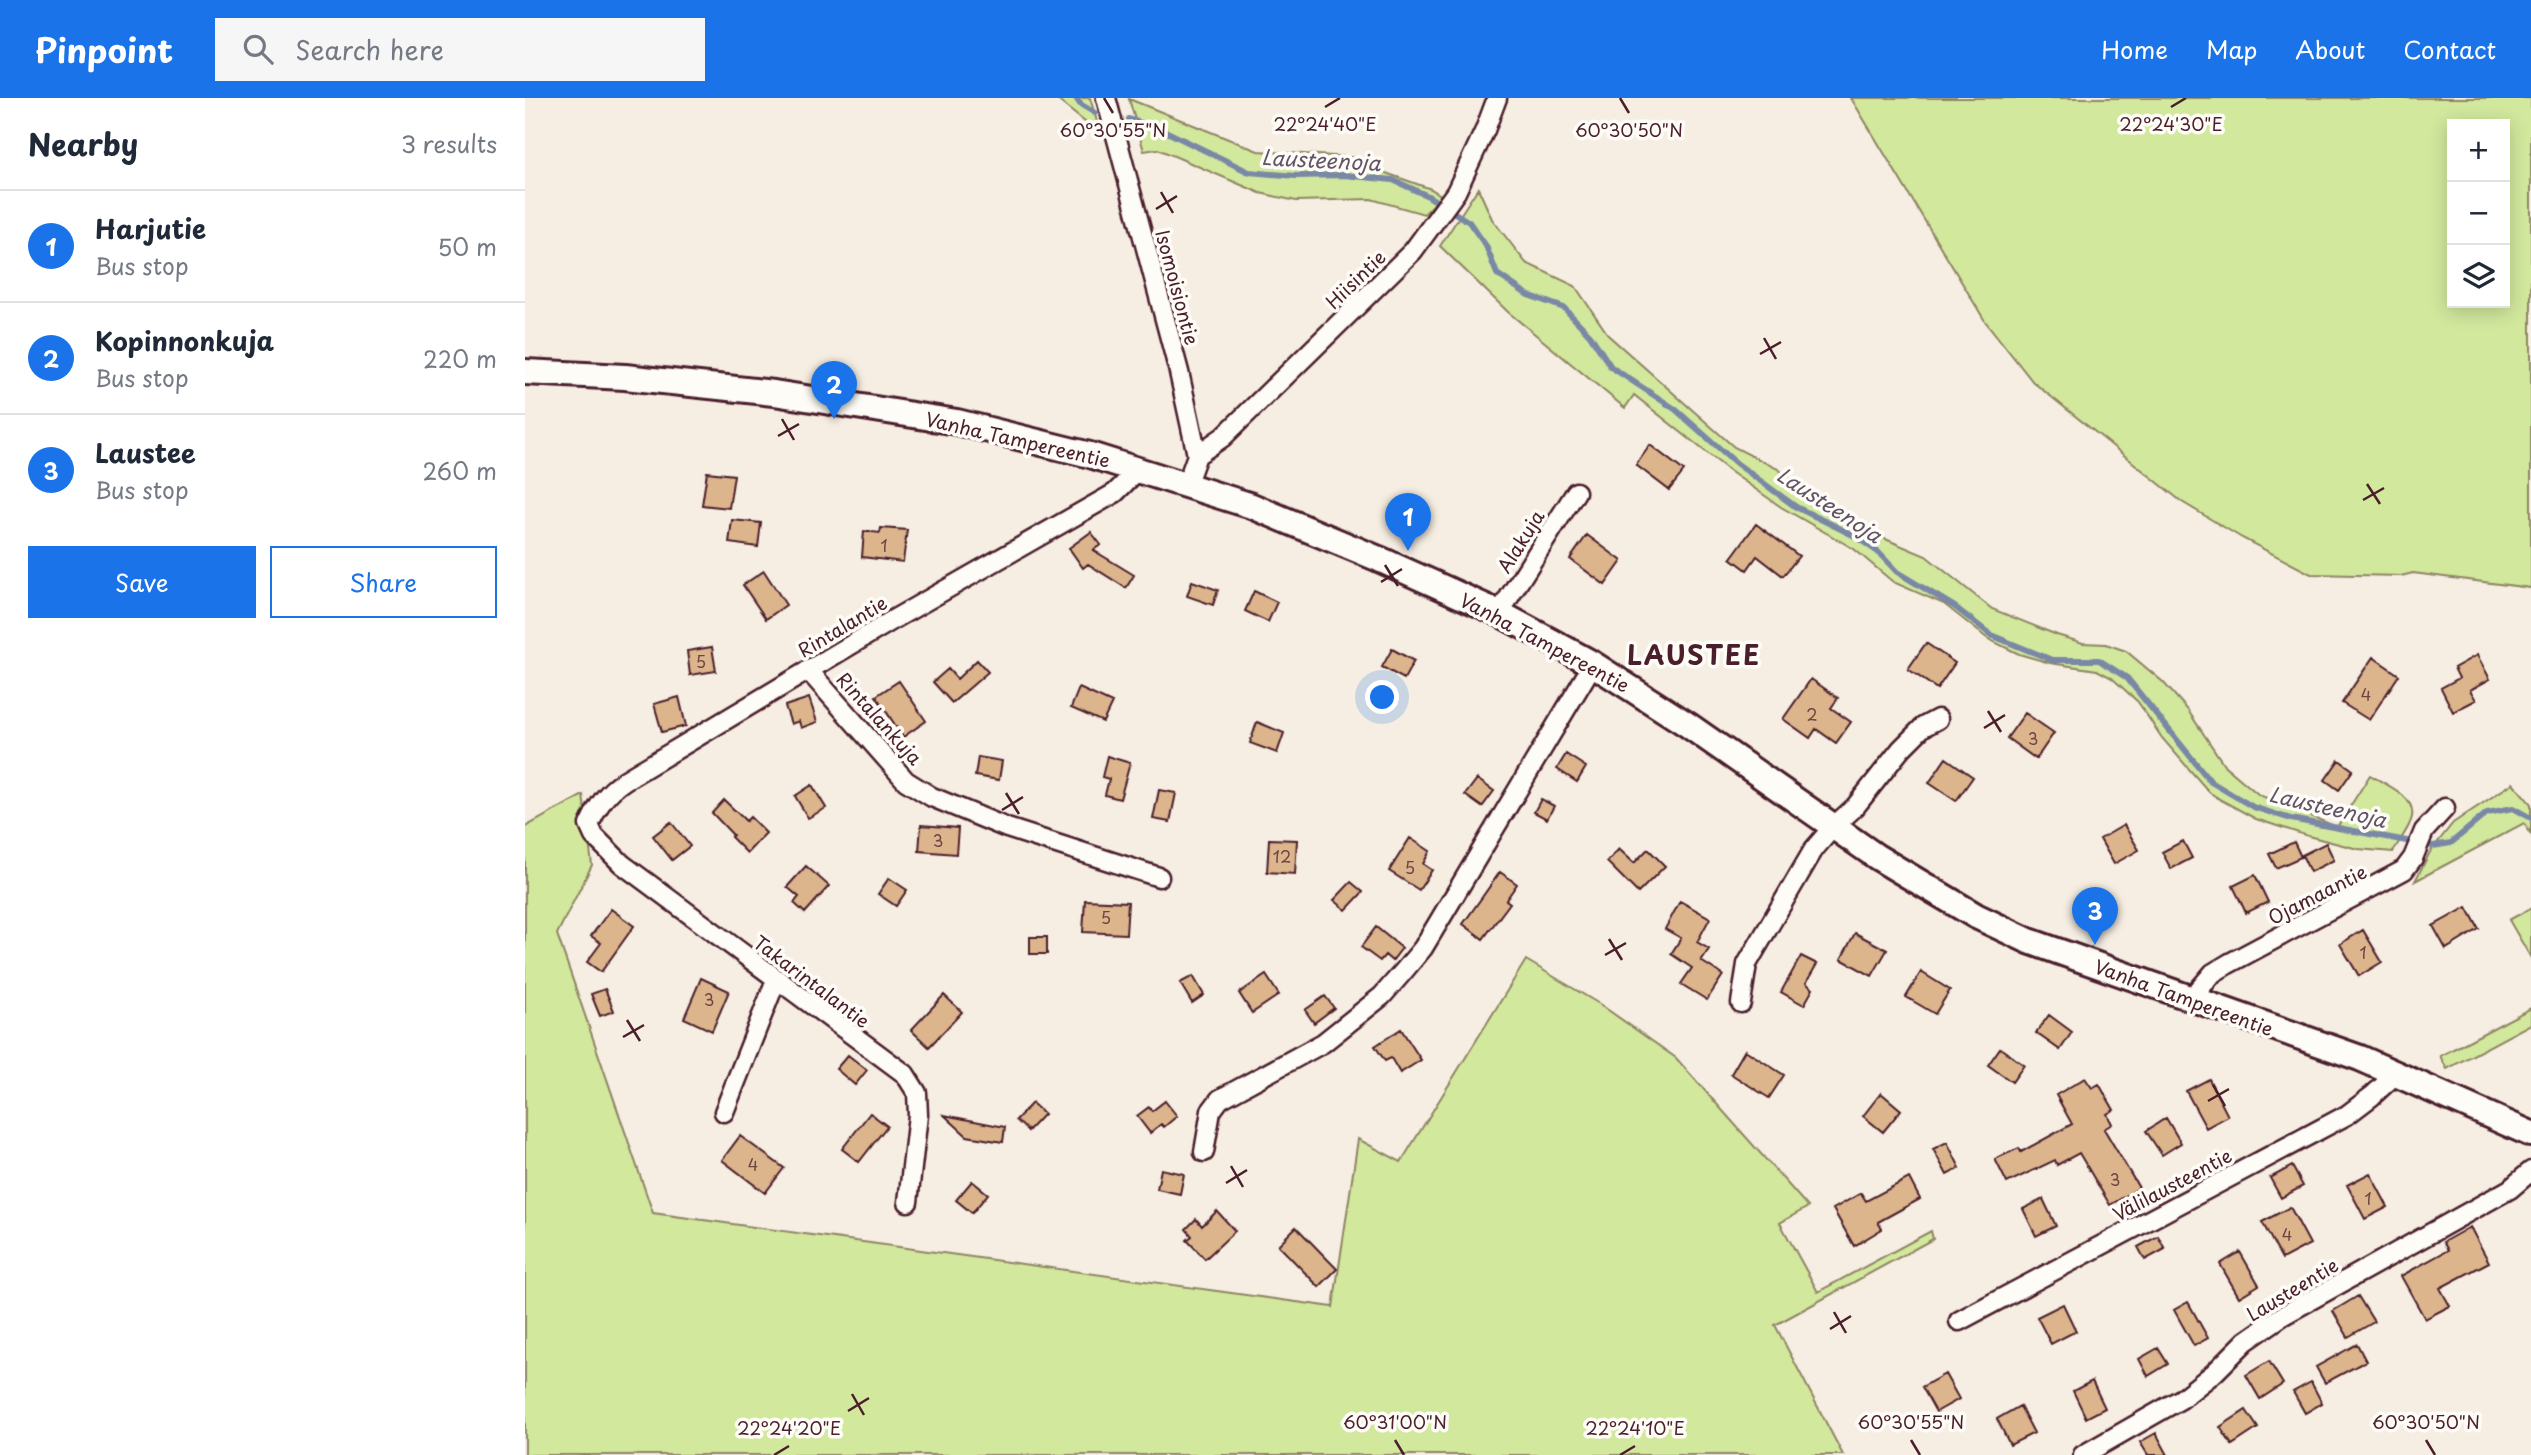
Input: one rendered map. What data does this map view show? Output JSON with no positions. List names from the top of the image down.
{
  "streets": {
    "main road": ["Vanha Tampereentie"],
    "street": [
      "Hiisintie",
      "Isomoisiontie",
      "Alakuja",
      "Rintalantie",
      "Rintalankuja",
      "Ojamaantie",
      "Takarintalantie",
      "Välilausteentie",
      "Lausteentie"
    ]
  },
  "crossings": [
    ["Hiisintie", "Isomoisiontie"],
    ["Vanha Tampereentie", "Alakuja"],
    ["Vanha Tampereentie", "Rintalantie"],
    ["Vanha Tampereentie", "Ojamaantie"],
    ["Vanha Tampereentie", "Välilausteentie"],
    ["Rintalantie", "Rintalankuja"],
    ["Rintalantie", "Takarintalantie"]
  ],
  "districts": ["LAUSTEE"],
  "water": ["Lausteenoja"],
  "house_numbers": [
    "1",
    "5",
    "4",
    "2",
    "3",
    "3",
    "12",
    "5",
    "5",
    "1",
    "3",
    "4",
    "3",
    "1",
    "4"
  ],
  "page": {
    "header": "Pinpoint",
    "search": "Search here",
    "nav": [
      "Home",
      "Map",
      "About",
      "Contact"
    ],
    "heading": ["Nearby", "3 results"],
    "map_buttons": ["+", "−"],
    "list": [
      {
        "mark": "1",
        "name": "Harjutie",
        "note": "Bus stop",
        "value": "50 m"
      },
      {
        "mark": "2",
        "name": "Kopinnonkuja",
        "note": "Bus stop",
        "value": "220 m"
      },
      {
        "mark": "3",
        "name": "Laustee",
        "note": "Bus stop",
        "value": "260 m"
      }
    ],
    "pins": ["2", "1", "3"],
    "buttons": ["Save", "Share"]
  },
  "coordinates": [
    "22°24'30\"E",
    "22°24'40\"E",
    "60°30'55\"N",
    "60°30'50\"N",
    "60°31'00\"N",
    "22°24'20\"E",
    "22°24'10\"E"
  ]
}
